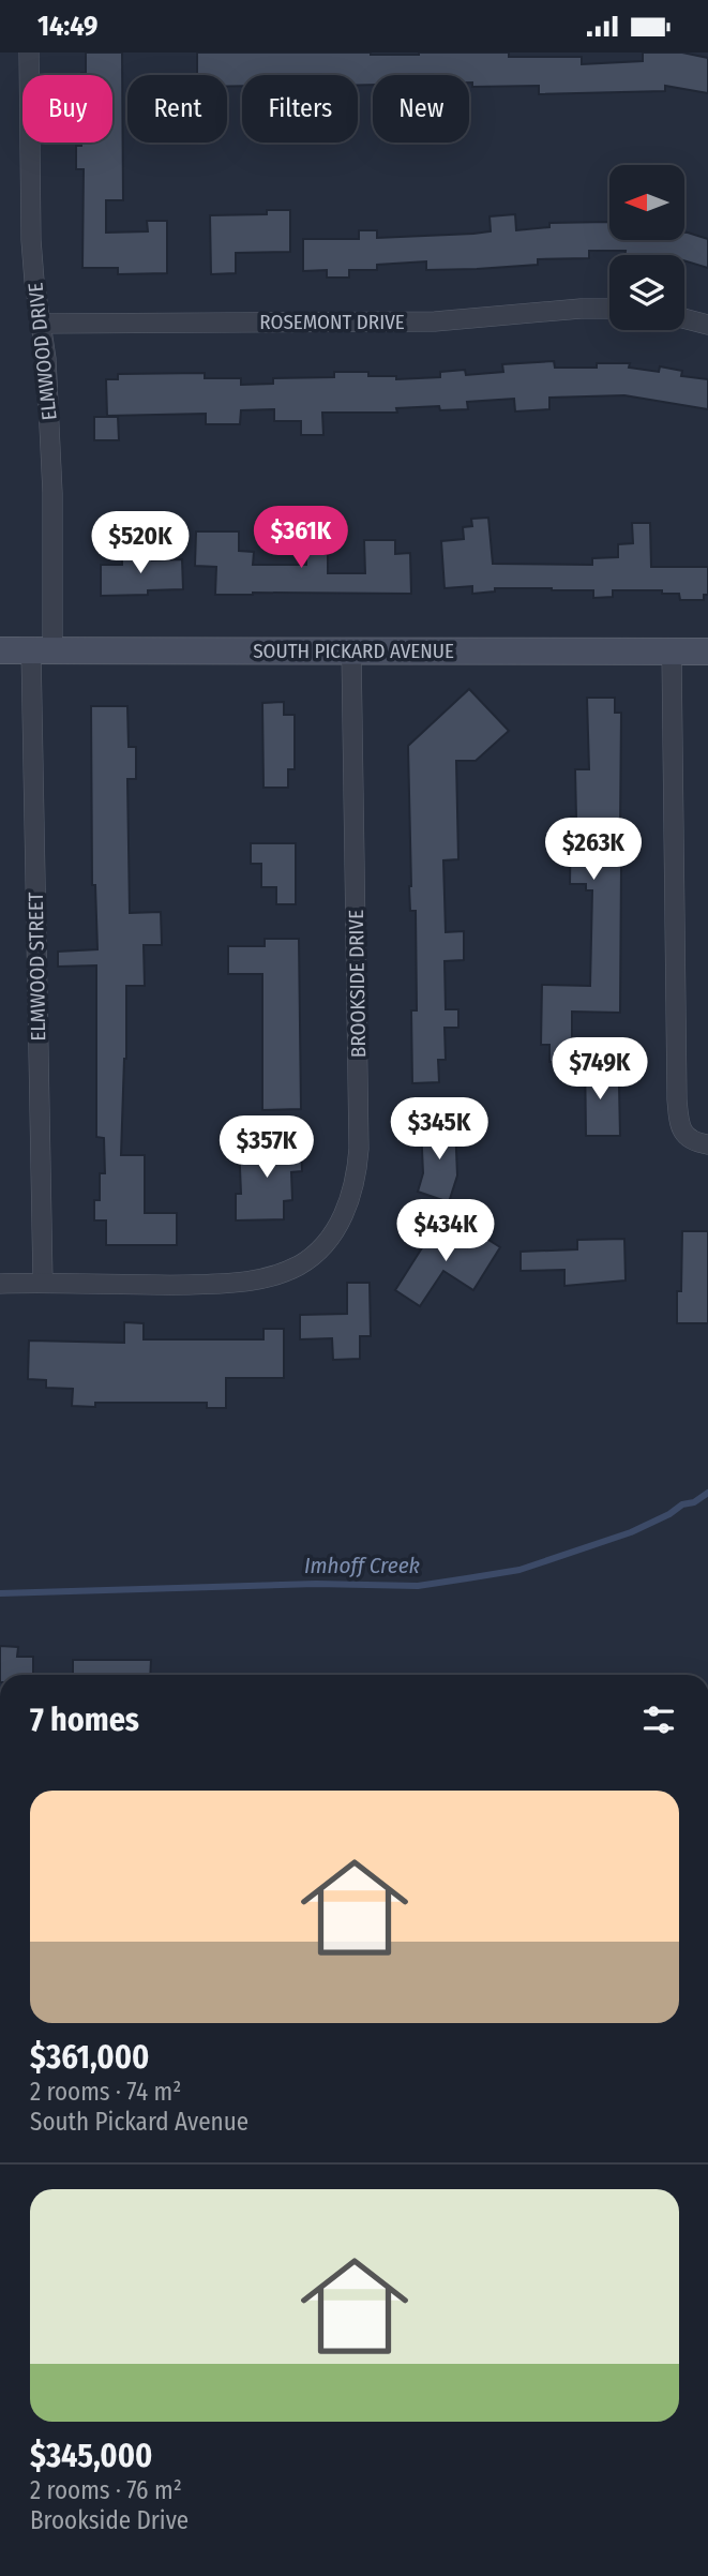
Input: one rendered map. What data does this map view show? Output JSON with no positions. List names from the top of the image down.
{
  "streets": {
    "street": [
      "ROSEMONT DRIVE",
      "ELMWOOD DRIVE",
      "SOUTH PICKARD AVENUE",
      "ELMWOOD STREET",
      "BROOKSIDE DRIVE"
    ]
  },
  "crossings": [
    ["ROSEMONT DRIVE", "ELMWOOD DRIVE"],
    ["ELMWOOD DRIVE", "SOUTH PICKARD AVENUE"],
    ["ELMWOOD DRIVE", "ELMWOOD STREET"],
    ["SOUTH PICKARD AVENUE", "ELMWOOD STREET"],
    ["SOUTH PICKARD AVENUE", "BROOKSIDE DRIVE"],
    ["ELMWOOD STREET", "BROOKSIDE DRIVE"]
  ],
  "water": ["Imhoff Creek"],
  "north": "left",
  "page": {
    "status": "14:49",
    "chip": [
      "Buy",
      "Rent",
      "Filters",
      "New"
    ],
    "price": [
      "$361K",
      "$520K",
      "$263K",
      "$749K",
      "$345K",
      "$357K",
      "$434K"
    ],
    "heading": "7 homes",
    "list": [
      {
        "name": "$361,000",
        "note": "2 rooms · 74 m² · South Pickard Avenue"
      },
      {
        "name": "$345,000",
        "note": "2 rooms · 76 m² · Brookside Drive"
      }
    ]
  }
}
